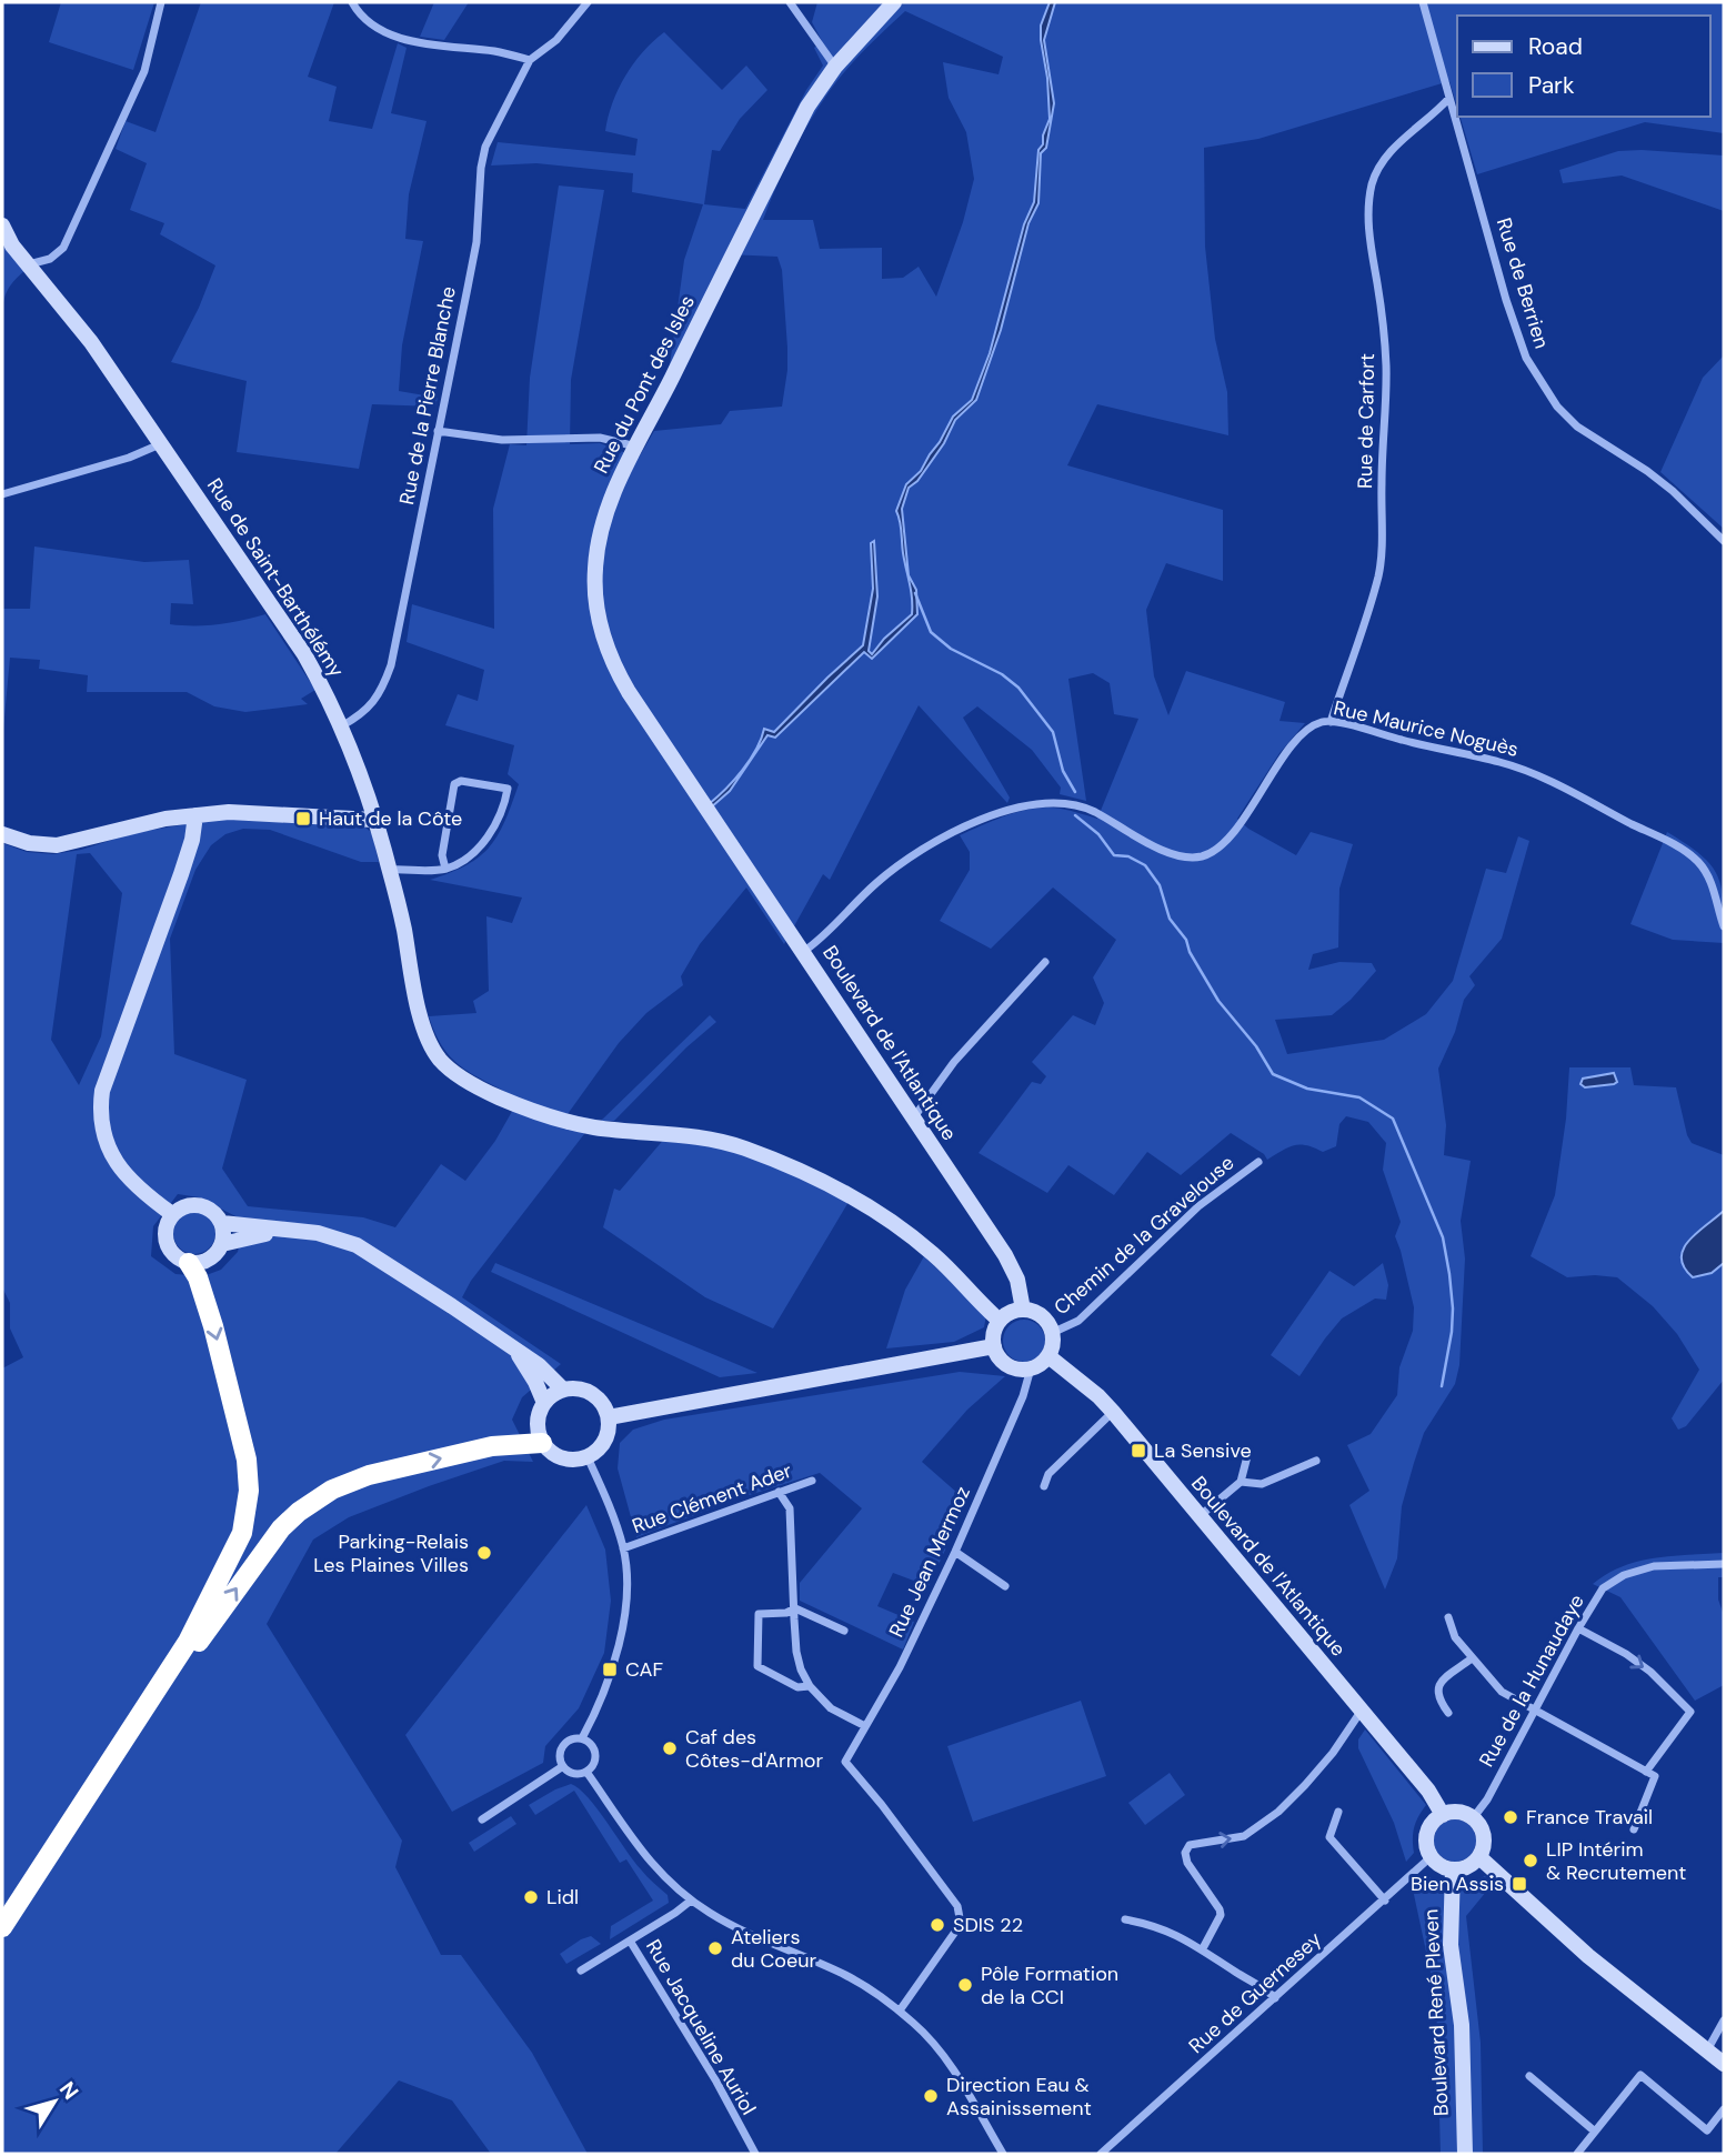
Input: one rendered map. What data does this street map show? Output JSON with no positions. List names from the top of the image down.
{
  "streets": {
    "main road": [
      "Rue du Pont des Isles",
      "Rue de Saint-Barthélémy",
      "Boulevard de l'Atlantique",
      "Boulevard René Pleven"
    ],
    "street": [
      "Rue de Berrien",
      "Rue de la Pierre Blanche",
      "Rue de Carfort",
      "Rue Maurice Noguès",
      "Chemin de la Gravelouse",
      "Rue Clément Ader",
      "Rue Jean Mermoz",
      "Rue de la Hunaudaye",
      "Rue de Guernesey",
      "Rue Jacqueline Auriol"
    ]
  },
  "crossings": [
    ["Rue de Berrien", "Rue de Carfort"],
    ["Rue du Pont des Isles", "Boulevard de l'Atlantique"],
    ["Rue de la Pierre Blanche", "Rue de Saint-Barthélémy"],
    ["Rue de Carfort", "Rue Maurice Noguès"],
    ["Rue de Saint-Barthélémy", "Boulevard de l'Atlantique"],
    ["Rue de Saint-Barthélémy", "Chemin de la Gravelouse"],
    ["Rue de Saint-Barthélémy", "Rue Jean Mermoz"],
    ["Rue Maurice Noguès", "Boulevard de l'Atlantique"],
    ["Boulevard de l'Atlantique", "Chemin de la Gravelouse"],
    ["Boulevard de l'Atlantique", "Rue Jean Mermoz"],
    ["Boulevard de l'Atlantique", "Rue de la Hunaudaye"],
    ["Boulevard de l'Atlantique", "Rue de Guernesey"],
    ["Boulevard de l'Atlantique", "Boulevard René Pleven"],
    ["Chemin de la Gravelouse", "Rue Jean Mermoz"],
    ["Rue de la Hunaudaye", "Rue de Guernesey"],
    ["Rue de la Hunaudaye", "Boulevard René Pleven"],
    ["Rue de Guernesey", "Boulevard René Pleven"]
  ],
  "places": {
    "transit": [
      "Haut de la Côte",
      "La Sensive",
      "CAF",
      "Bien Assis"
    ],
    "other": [
      "Parking-Relais Les Plaines Villes",
      "Caf des Côtes-d'Armor",
      "France Travail",
      "LIP Intérim & Recrutement",
      "Lidl",
      "SDIS 22",
      "Ateliers du Coeur",
      "Pôle Formation de la CCI",
      "Direction Eau & Assainissement"
    ]
  },
  "legend": ["Road", "Park"],
  "north": "top right"
}
